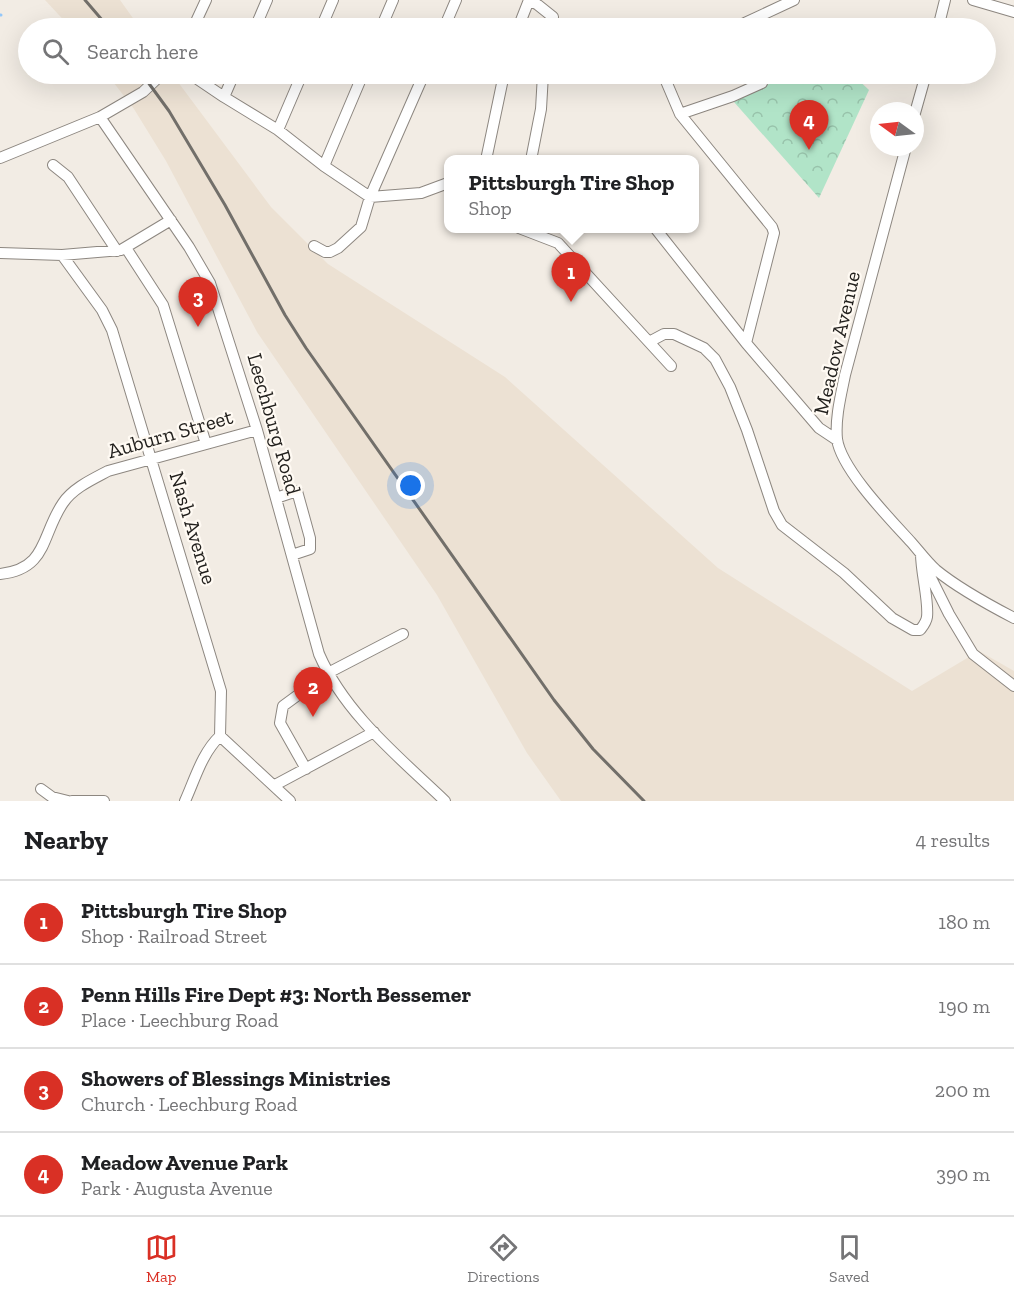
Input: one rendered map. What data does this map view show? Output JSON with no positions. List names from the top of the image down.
{
  "streets": {
    "street": [
      "Meadow Avenue",
      "Leechburg Road",
      "Auburn Street",
      "Nash Avenue"
    ]
  },
  "crossings": [
    ["Leechburg Road", "Auburn Street"],
    ["Auburn Street", "Nash Avenue"]
  ],
  "north": "left",
  "page": {
    "search": "Search here",
    "pins": [
      "4",
      "1",
      "3",
      "2"
    ],
    "popup": ["Pittsburgh Tire Shop", "Shop"],
    "heading": ["Nearby", "4 results"],
    "list": [
      {
        "mark": "1",
        "name": "Pittsburgh Tire Shop",
        "note": "Shop · Railroad Street",
        "value": "180 m"
      },
      {
        "mark": "2",
        "name": "Penn Hills Fire Dept #3: North Bessemer",
        "note": "Place · Leechburg Road",
        "value": "190 m"
      },
      {
        "mark": "3",
        "name": "Showers of Blessings Ministries",
        "note": "Church · Leechburg Road",
        "value": "200 m"
      },
      {
        "mark": "4",
        "name": "Meadow Avenue Park",
        "note": "Park · Augusta Avenue",
        "value": "390 m"
      }
    ],
    "nav": ["Map", "Directions", "Saved"]
  }
}
